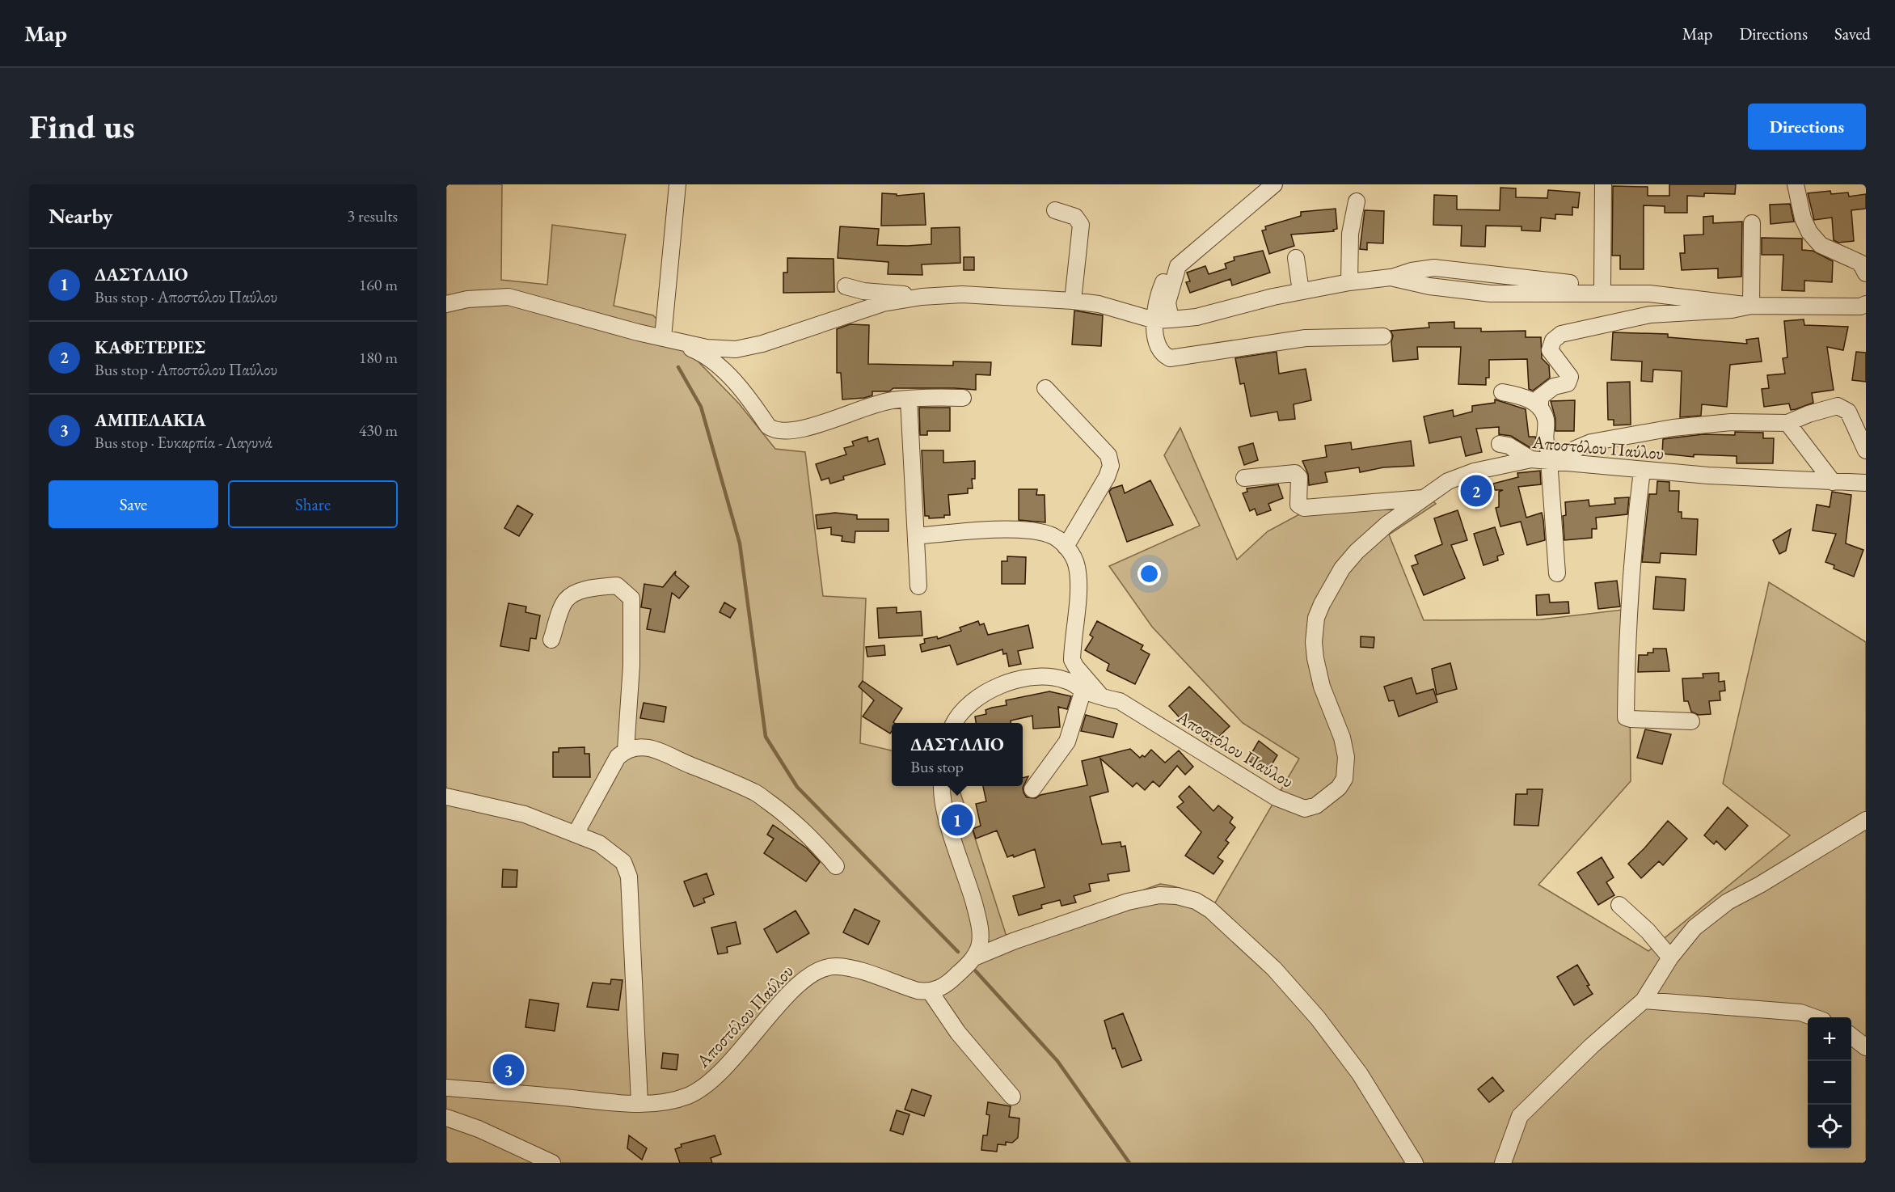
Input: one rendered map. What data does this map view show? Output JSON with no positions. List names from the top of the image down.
{
  "streets": {
    "street": ["Αποστόλου Παύλου"]
  },
  "page": {
    "header": "Map",
    "nav": ["Map", "Directions", "Saved"],
    "buttons": [
      "Directions",
      ["Save", "Share"]
    ],
    "title": "Find us",
    "heading": ["Nearby", "3 results"],
    "list": [
      {
        "mark": "1",
        "name": "ΔΑΣΥΛΛΙΟ",
        "note": "Bus stop · Αποστόλου Παύλου",
        "value": "160 m"
      },
      {
        "mark": "2",
        "name": "ΚΑΦΕΤΕΡΙΕΣ",
        "note": "Bus stop · Αποστόλου Παύλου",
        "value": "180 m"
      },
      {
        "mark": "3",
        "name": "ΑΜΠΕΛΑΚΙΑ",
        "note": "Bus stop · Ευκαρπία - Λαγυνά",
        "value": "430 m"
      }
    ],
    "pins": ["2", "1", "3"],
    "popup": ["ΔΑΣΥΛΛΙΟ", "Bus stop"],
    "map_buttons": ["+", "−"]
  }
}
